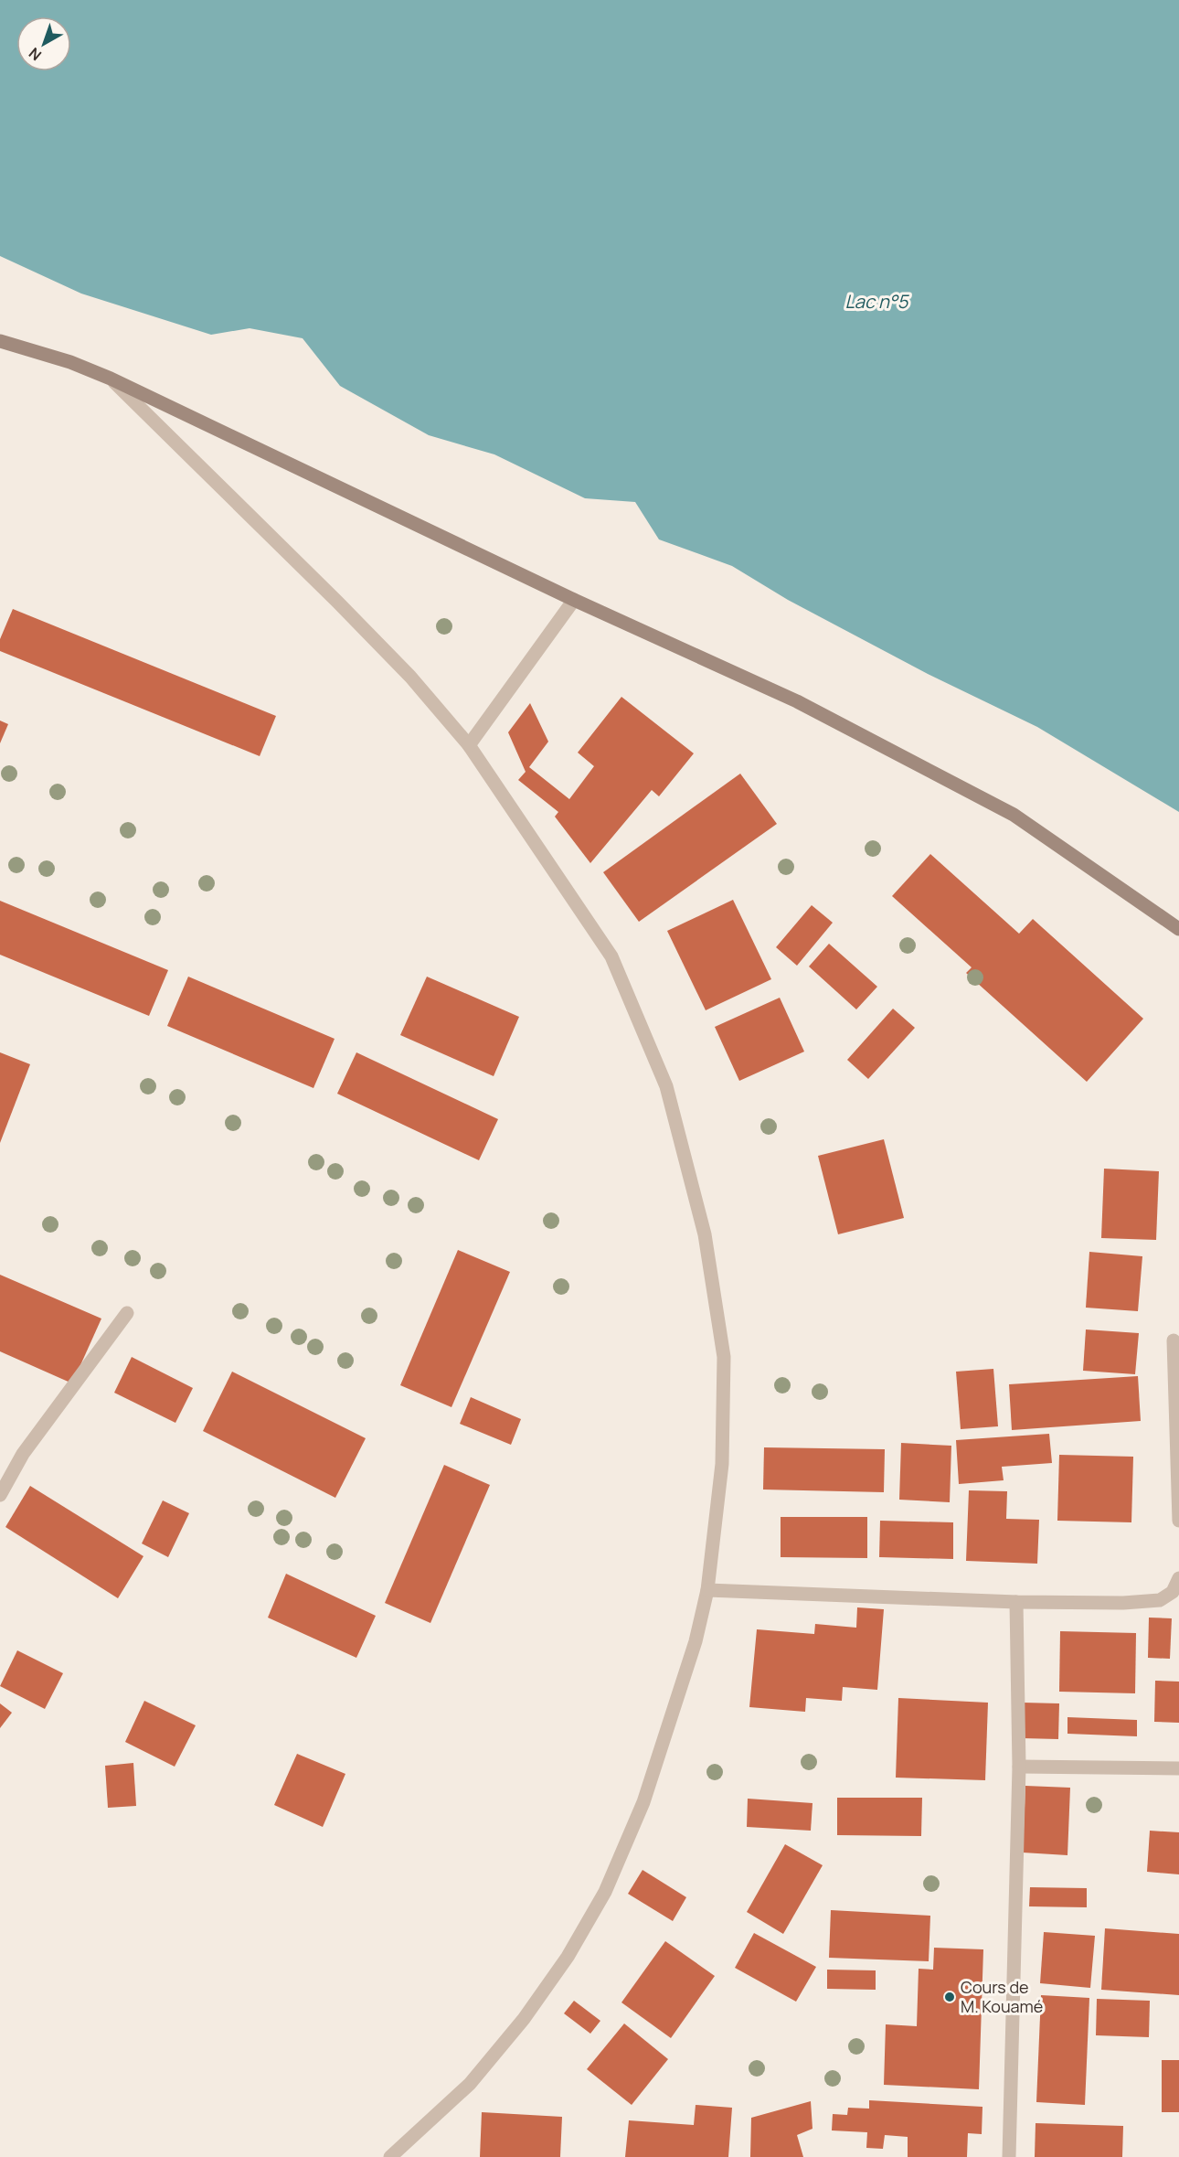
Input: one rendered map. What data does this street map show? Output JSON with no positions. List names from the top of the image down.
{
  "water": ["Lac n°5"],
  "places": ["Cours de M. Kouamé"],
  "north": "bottom left"
}
